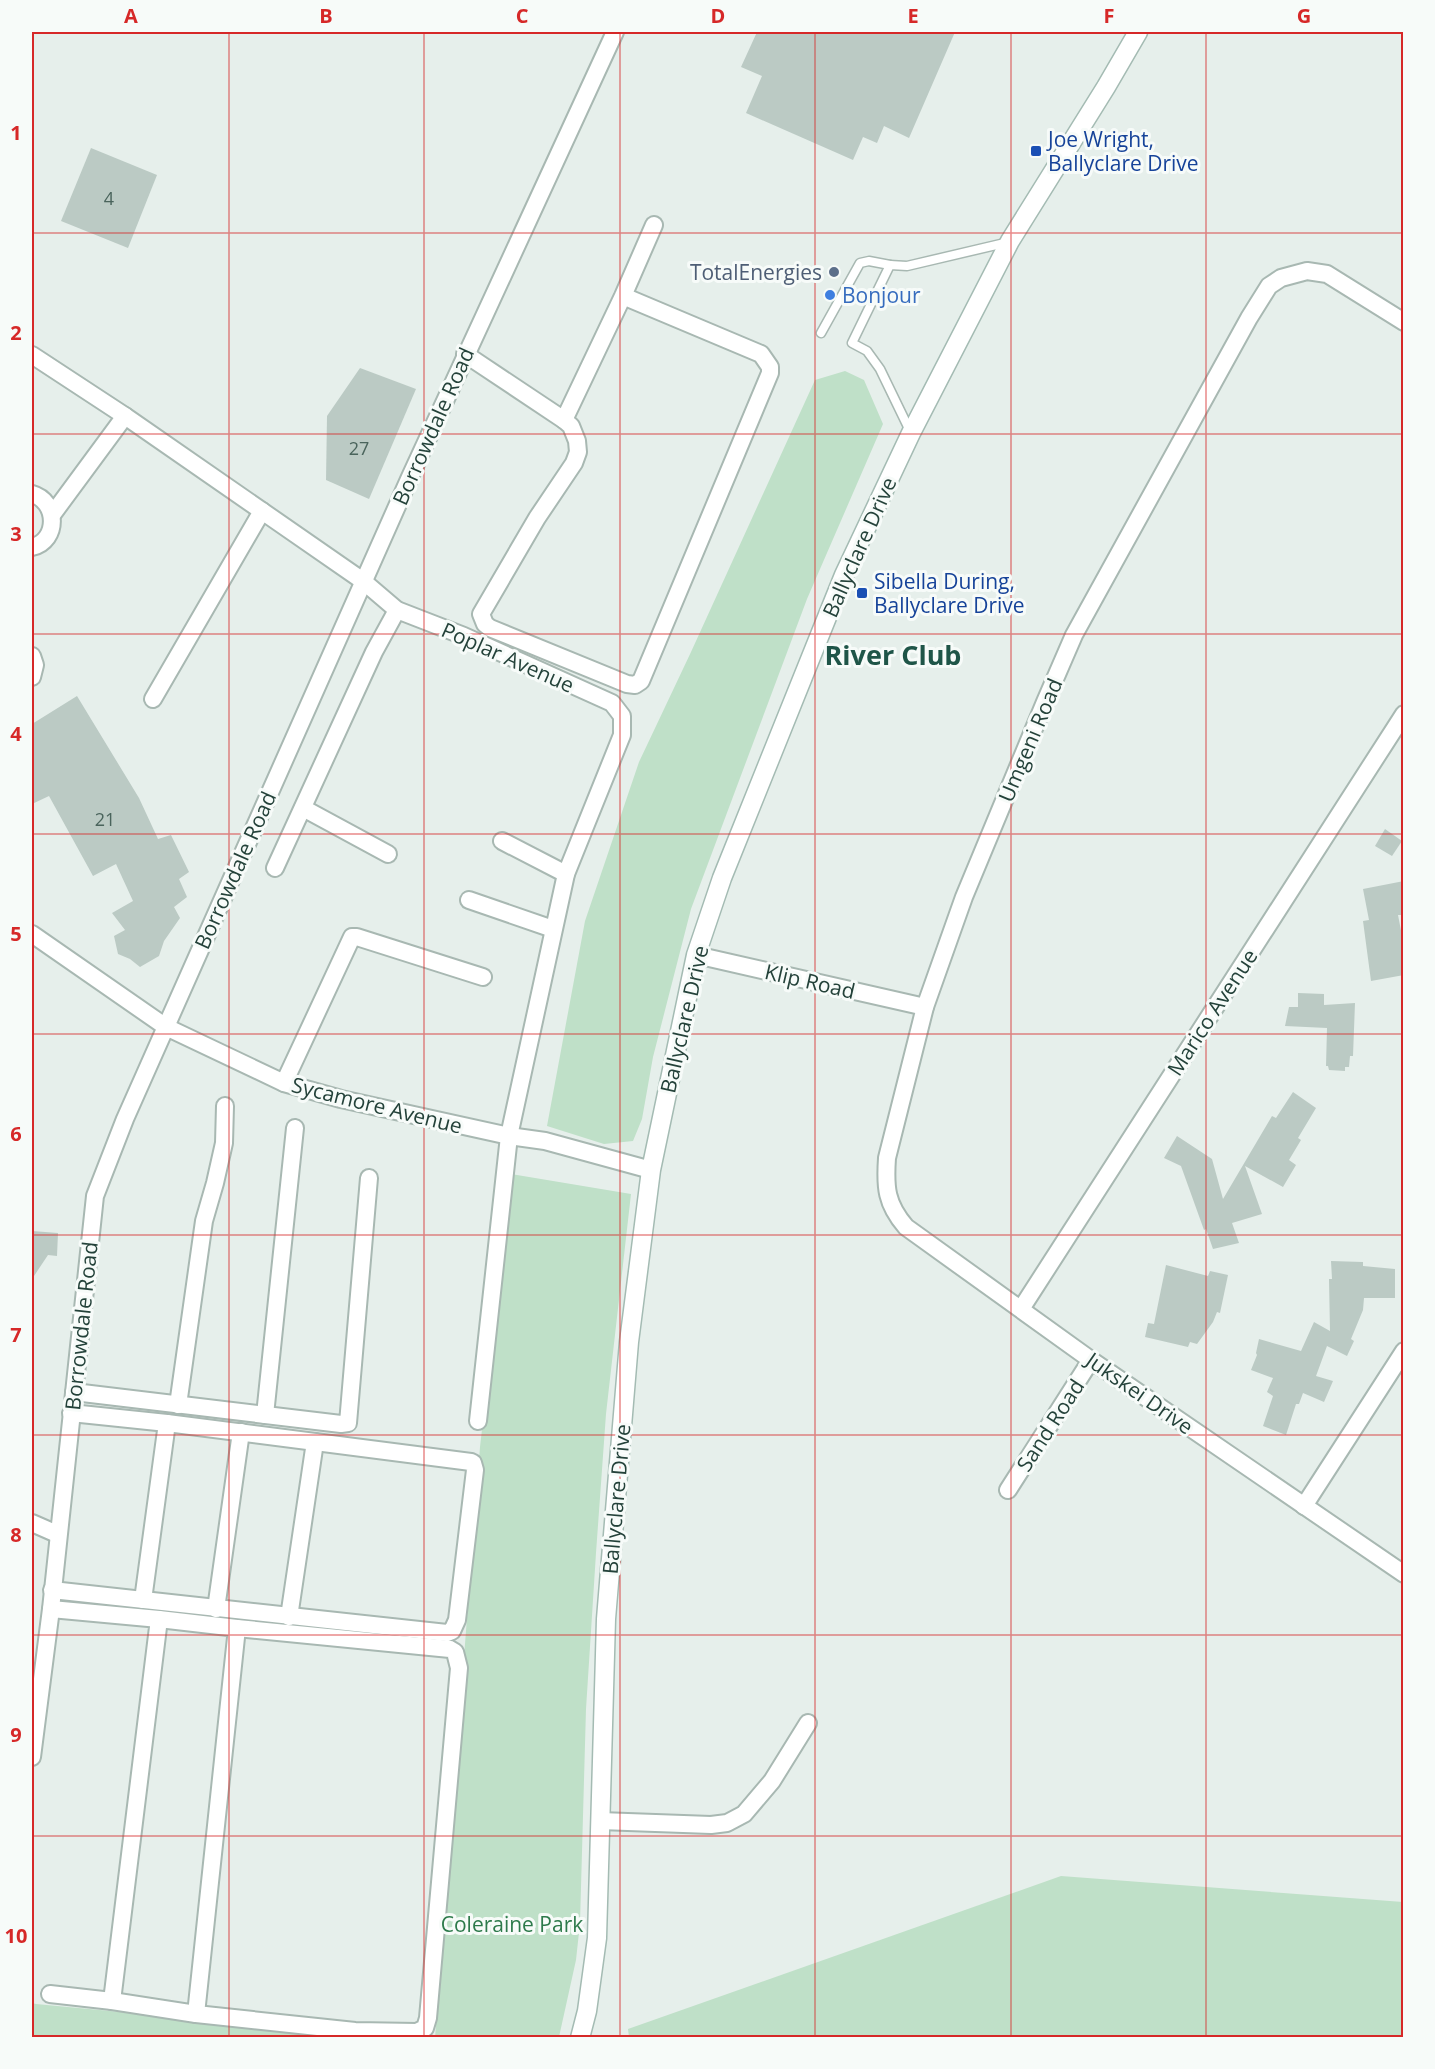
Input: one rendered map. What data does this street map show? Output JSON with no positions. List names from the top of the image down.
{
  "streets": {
    "street": [
      "Borrowdale Road",
      "Ballyclare Drive",
      "Poplar Avenue",
      "Umgeni Road",
      "Klip Road",
      "Marico Avenue",
      "Sycamore Avenue",
      "Jukskei Drive",
      "Sand Road"
    ]
  },
  "crossings": [
    ["Borrowdale Road", "Poplar Avenue"],
    ["Borrowdale Road", "Sycamore Avenue"],
    ["Ballyclare Drive", "Klip Road"],
    ["Ballyclare Drive", "Sycamore Avenue"],
    ["Poplar Avenue", "Sycamore Avenue"],
    ["Umgeni Road", "Klip Road"],
    ["Umgeni Road", "Jukskei Drive"],
    ["Marico Avenue", "Jukskei Drive"],
    ["Jukskei Drive", "Sand Road"]
  ],
  "districts": ["River Club"],
  "parks": ["Coleraine Park"],
  "places": {
    "transit": ["Joe Wright, Ballyclare Drive", "Sibella During, Ballyclare Drive"],
    "other": ["TotalEnergies", "Bonjour"]
  },
  "house_numbers": ["4", "27", "21"],
  "grid": {
    "columns": [
      "A",
      "B",
      "C",
      "D",
      "E",
      "F",
      "G"
    ],
    "rows": [
      "1",
      "2",
      "3",
      "4",
      "5",
      "6",
      "7",
      "8",
      "9",
      "10"
    ]
  }
}
